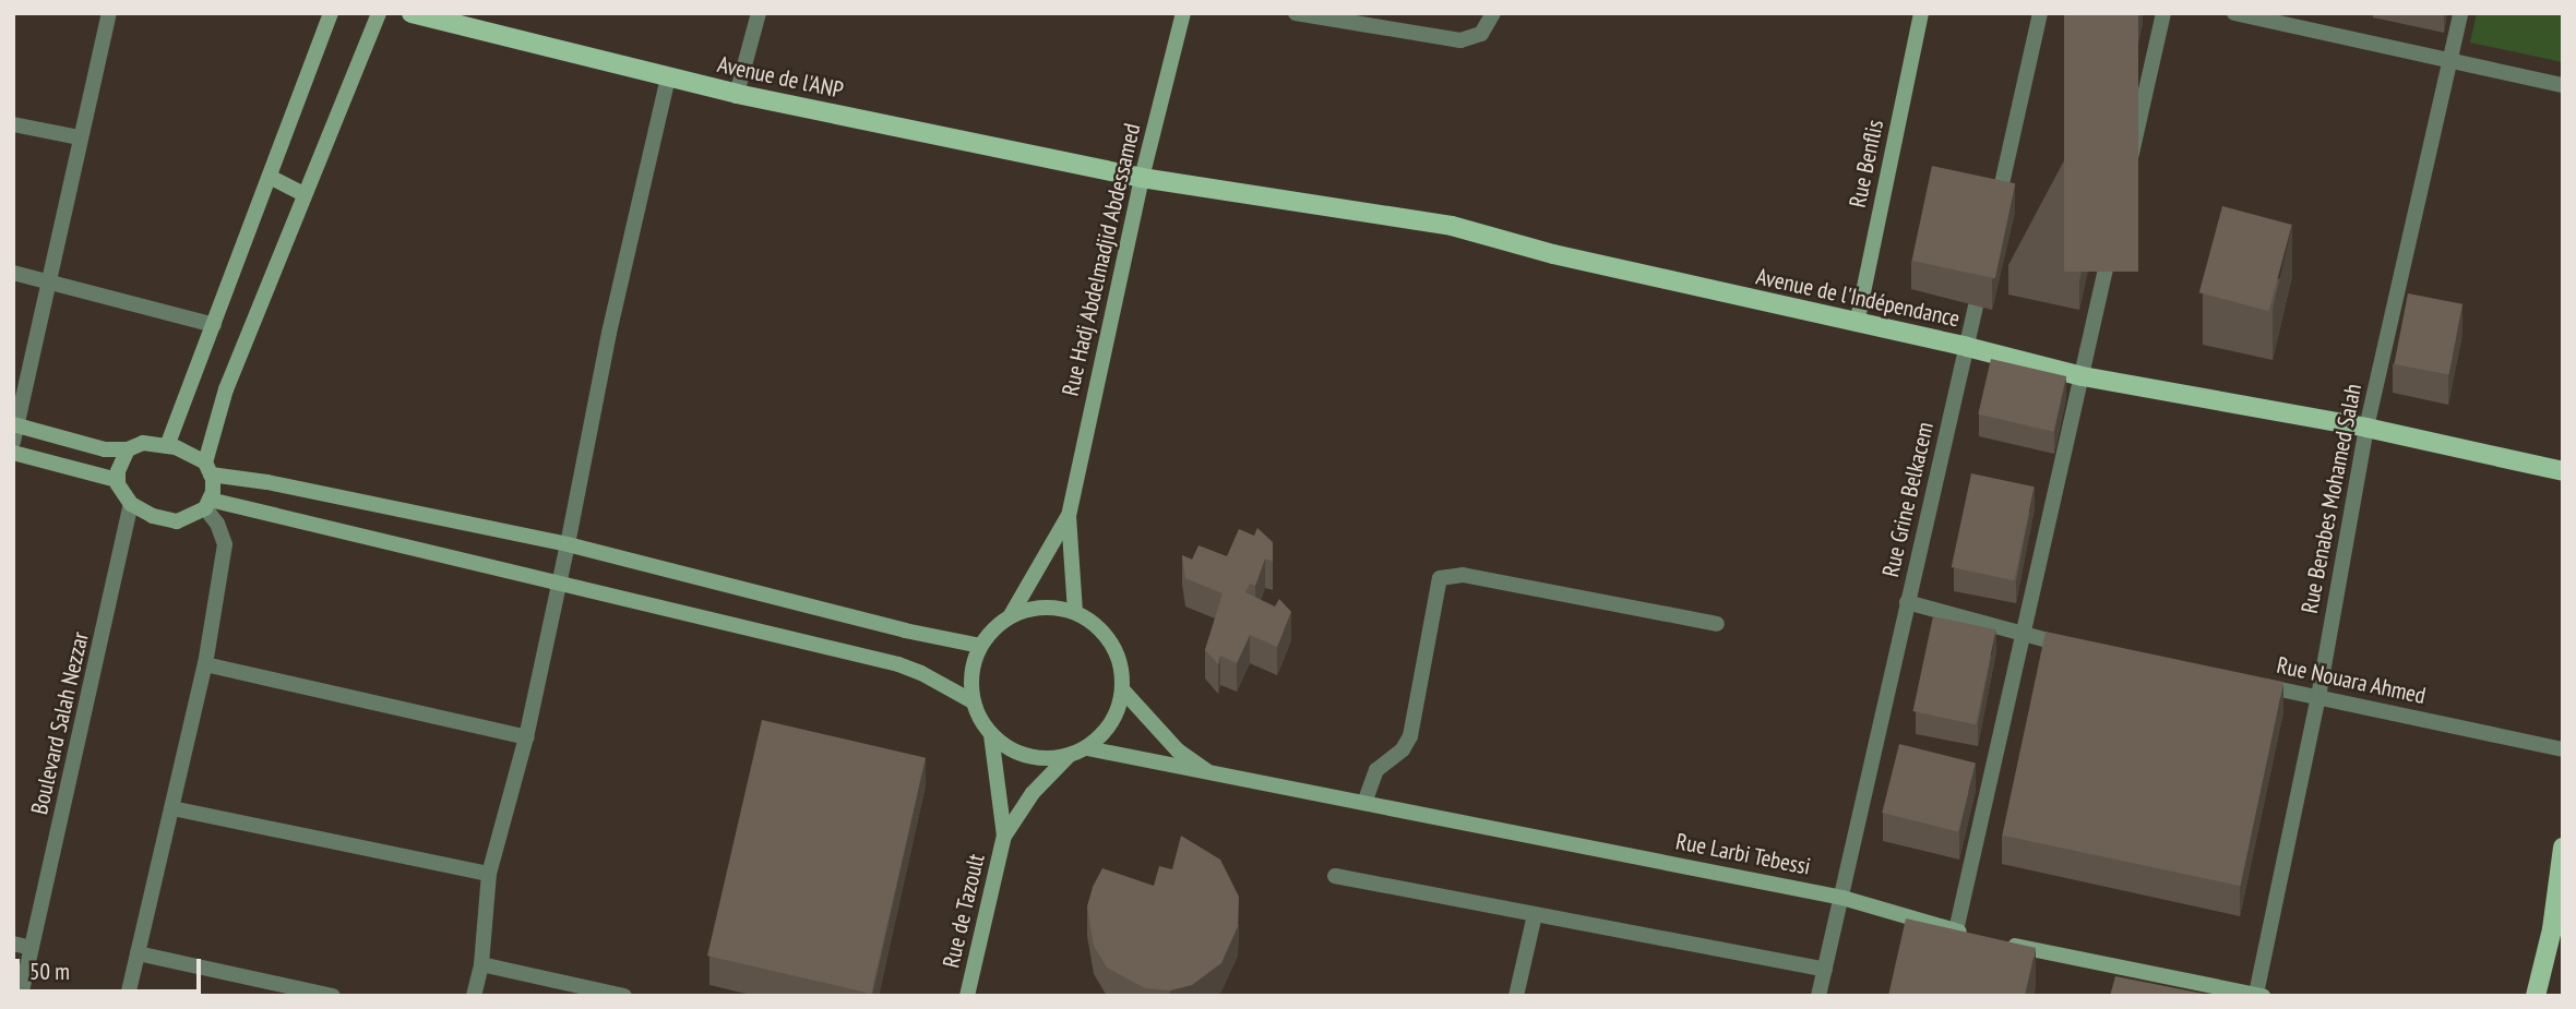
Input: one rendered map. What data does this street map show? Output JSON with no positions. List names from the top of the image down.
{
  "streets": {
    "main road": ["Avenue de l'ANP", "Avenue de l'Indépendance"],
    "street": [
      "Rue Benflis",
      "Rue Hadj Abdelmadjid Abdessamed",
      "Rue Benabes Mohamed Salah",
      "Rue Grine Belkacem",
      "Rue Nouara Ahmed",
      "Boulevard Salah Nezzar",
      "Rue Larbi Tebessi",
      "Rue de Tazoult"
    ]
  },
  "crossings": [
    ["Avenue de l'ANP", "Rue Hadj Abdelmadjid Abdessamed"],
    ["Avenue de l'ANP", "Avenue de l'Indépendance"],
    ["Rue Benflis", "Avenue de l'Indépendance"],
    ["Rue Hadj Abdelmadjid Abdessamed", "Avenue de l'Indépendance"],
    ["Rue Hadj Abdelmadjid Abdessamed", "Rue Larbi Tebessi"],
    ["Rue Hadj Abdelmadjid Abdessamed", "Rue de Tazoult"],
    ["Avenue de l'Indépendance", "Rue Benabes Mohamed Salah"],
    ["Avenue de l'Indépendance", "Rue Grine Belkacem"],
    ["Rue Benabes Mohamed Salah", "Rue Nouara Ahmed"],
    ["Rue Benabes Mohamed Salah", "Rue Larbi Tebessi"],
    ["Rue Grine Belkacem", "Rue Larbi Tebessi"],
    ["Rue Larbi Tebessi", "Rue de Tazoult"]
  ],
  "scale_bar": "50 m"
}
